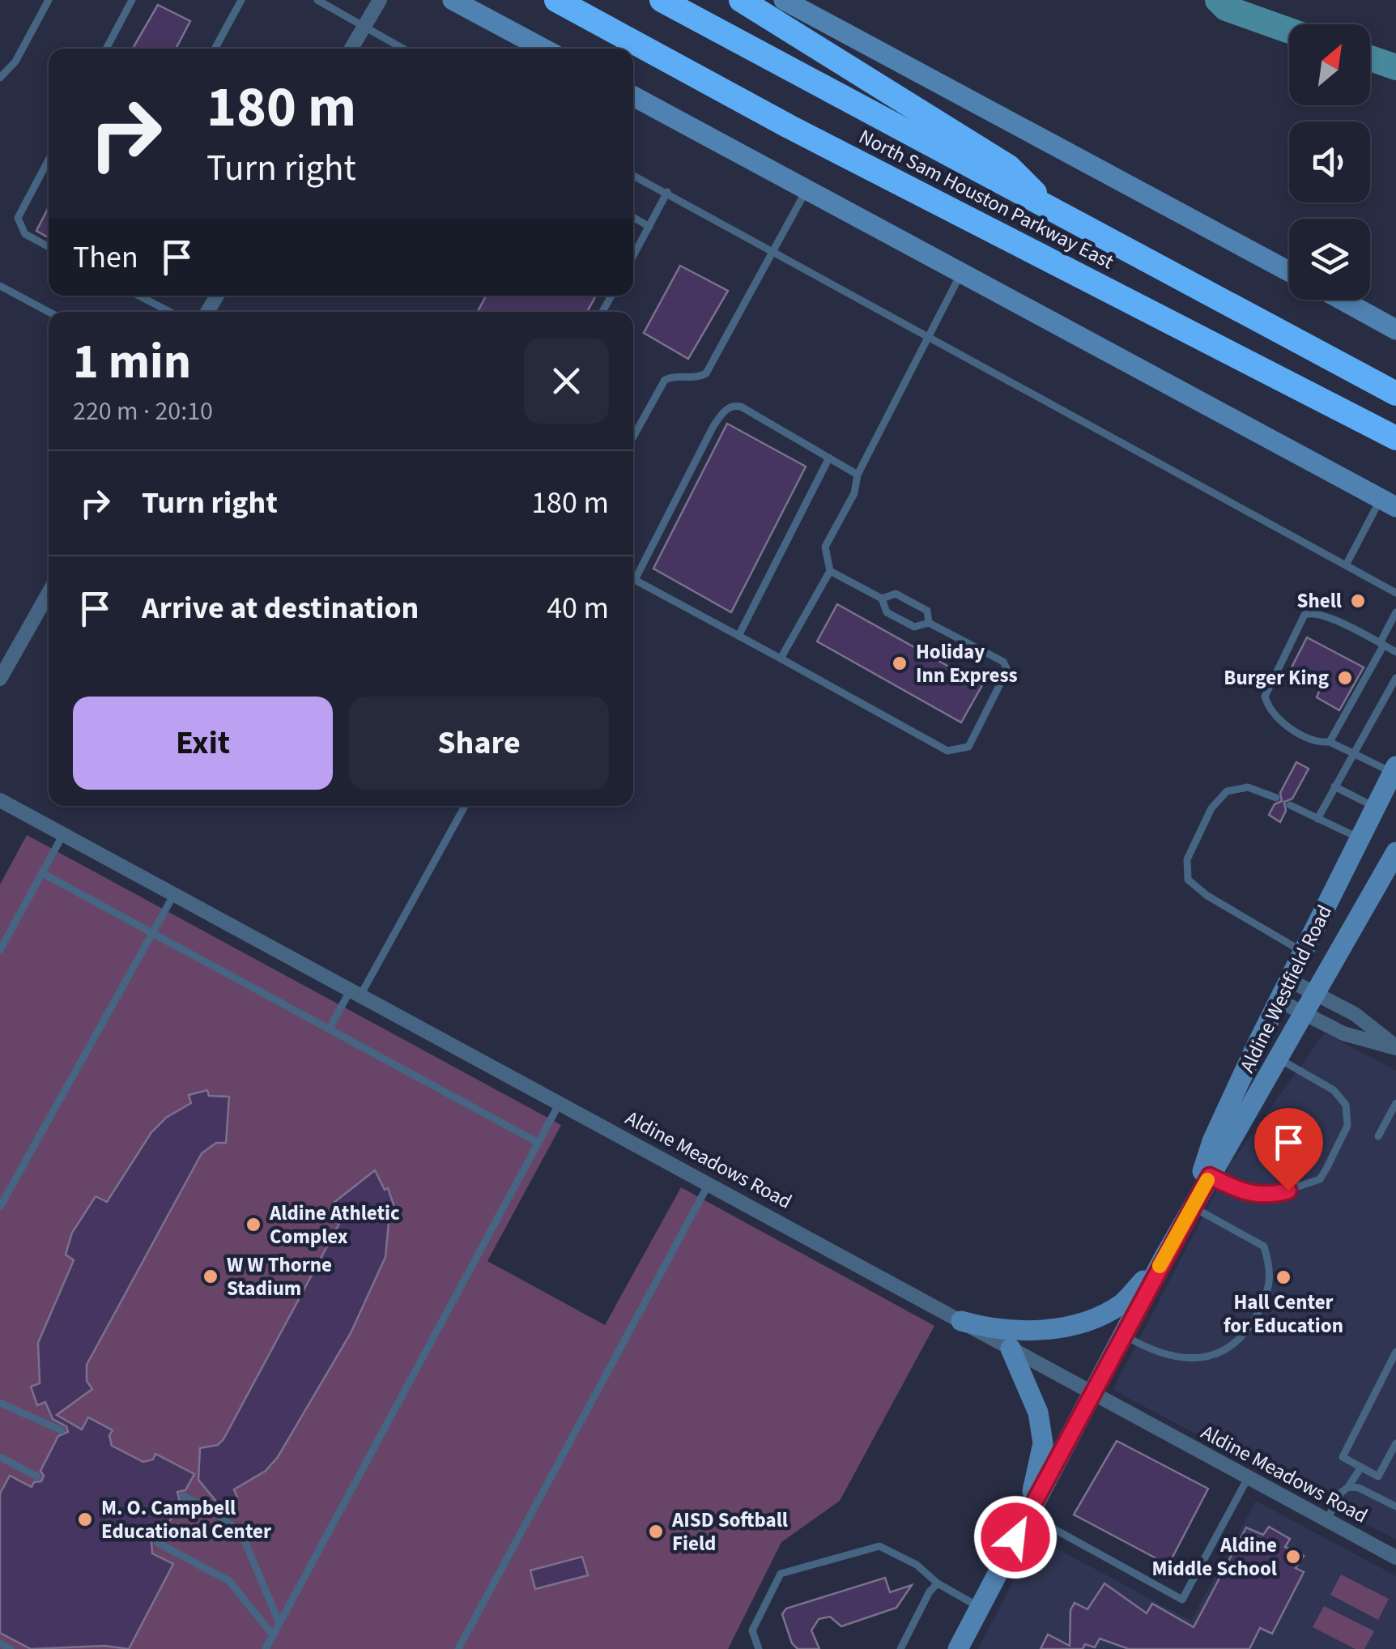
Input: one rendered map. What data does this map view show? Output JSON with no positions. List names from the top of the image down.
{
  "streets": {
    "highway": ["North Sam Houston Parkway East"],
    "main road": ["Aldine Westfield Road"],
    "street": ["Aldine Meadows Road"]
  },
  "crossings": [
    ["Aldine Westfield Road", "Aldine Meadows Road"]
  ],
  "places": [
    "Shell",
    "Holiday Inn Express",
    "Burger King",
    "Aldine Athletic Complex",
    "W W Thorne Stadium",
    "Hall Center for Education",
    "M. O. Campbell Educational Center",
    "AISD Softball Field",
    "Aldine Middle School"
  ],
  "north": "top right",
  "page": {
    "turn": ["180 m", "Turn right"],
    "then": "Then",
    "heading": ["1 min", "220 m · 20:10"],
    "list": [
      {
        "name": "Turn right",
        "value": "180 m"
      },
      {
        "name": "Arrive at destination",
        "value": "40 m"
      }
    ],
    "buttons": ["Exit", "Share"]
  }
}
